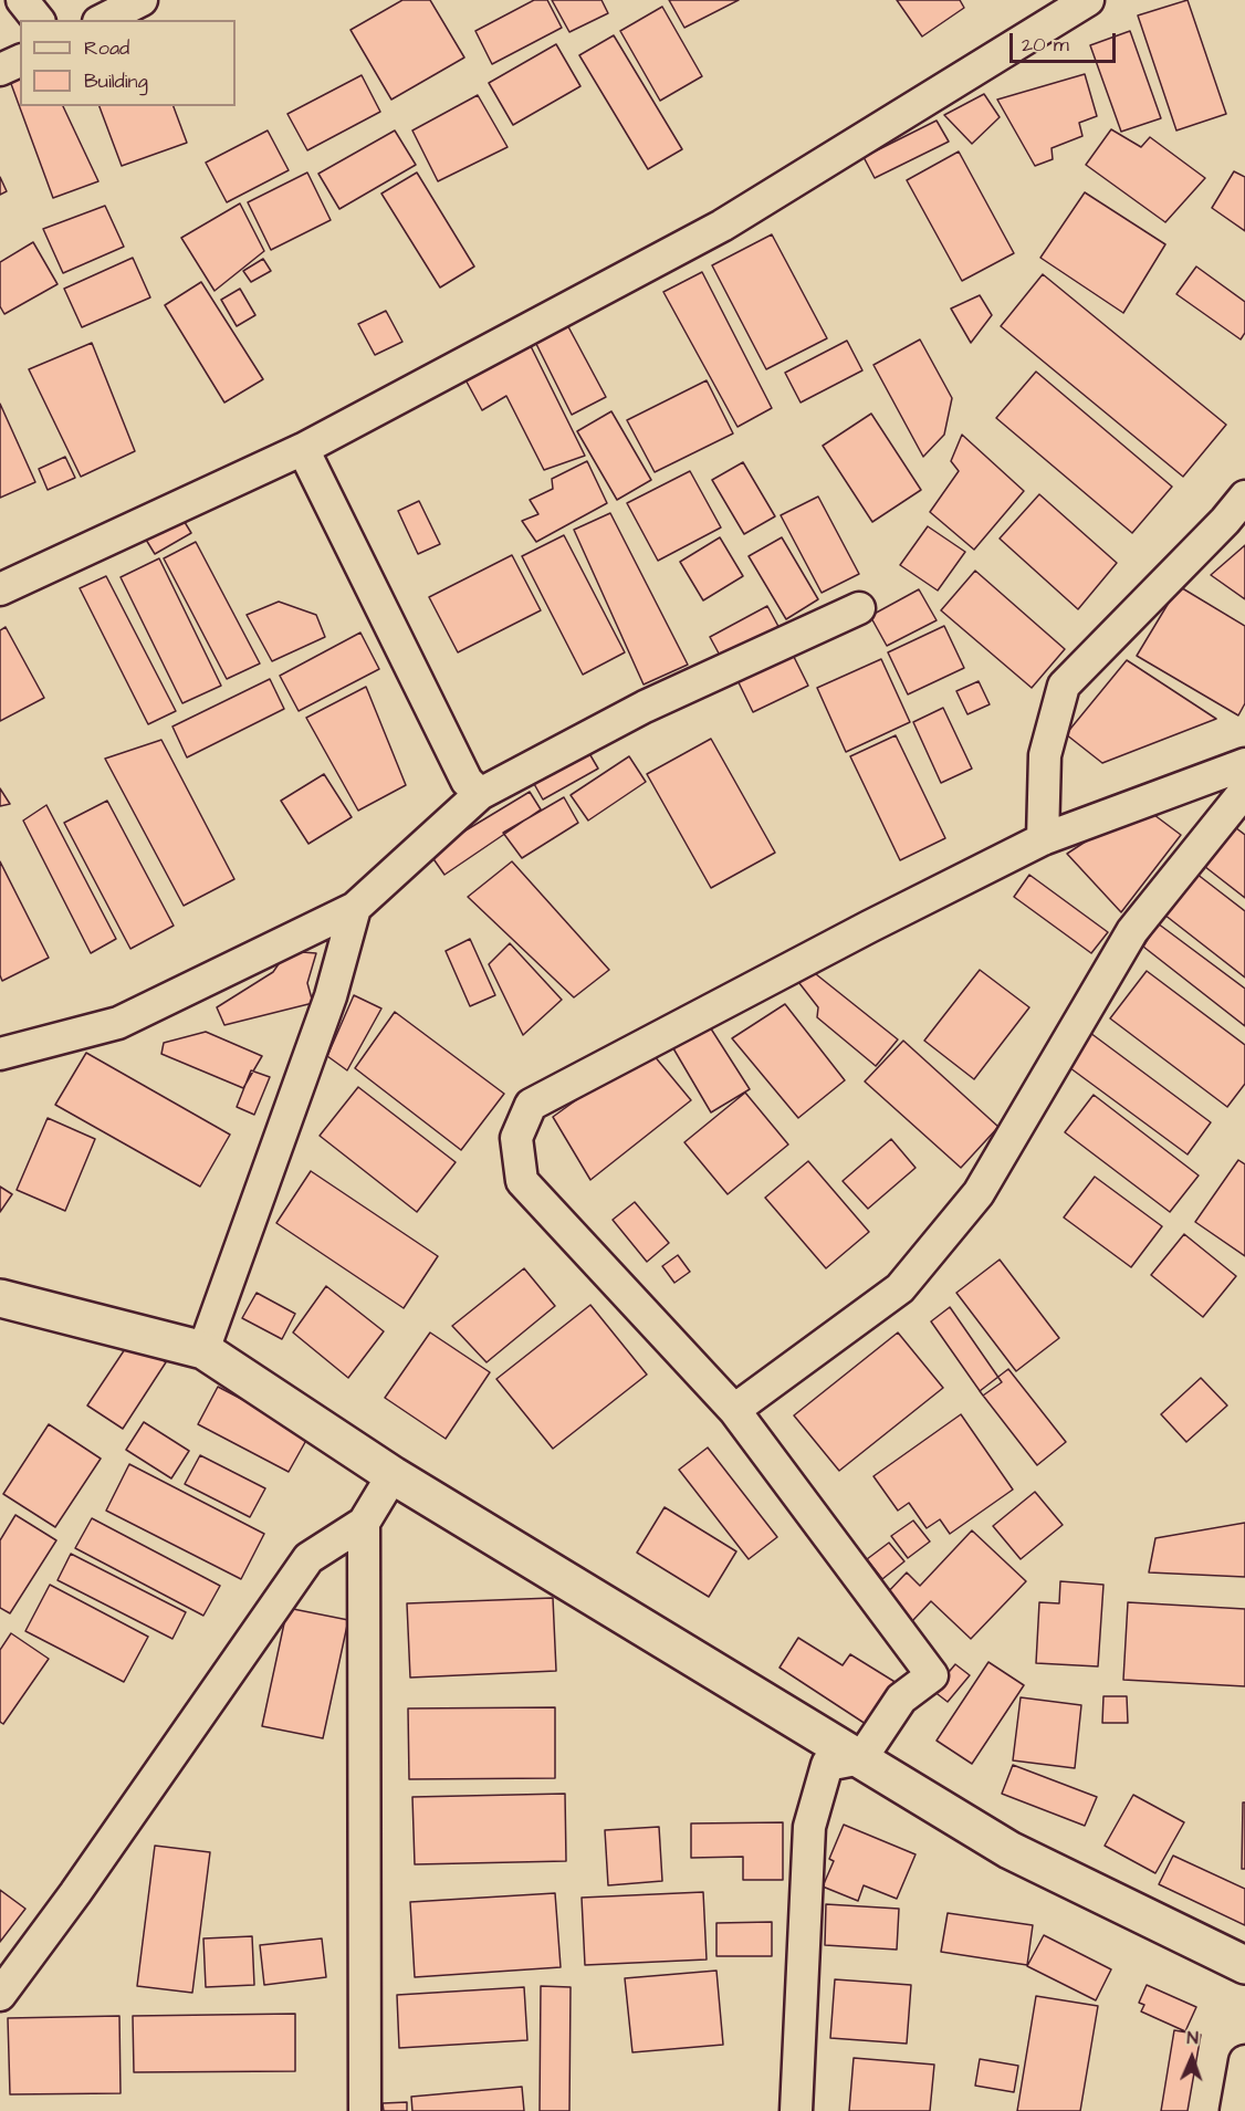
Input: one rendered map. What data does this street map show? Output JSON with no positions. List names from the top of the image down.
{
  "legend": ["Road", "Building"],
  "scale_bar": "20 m",
  "north": "top"
}
